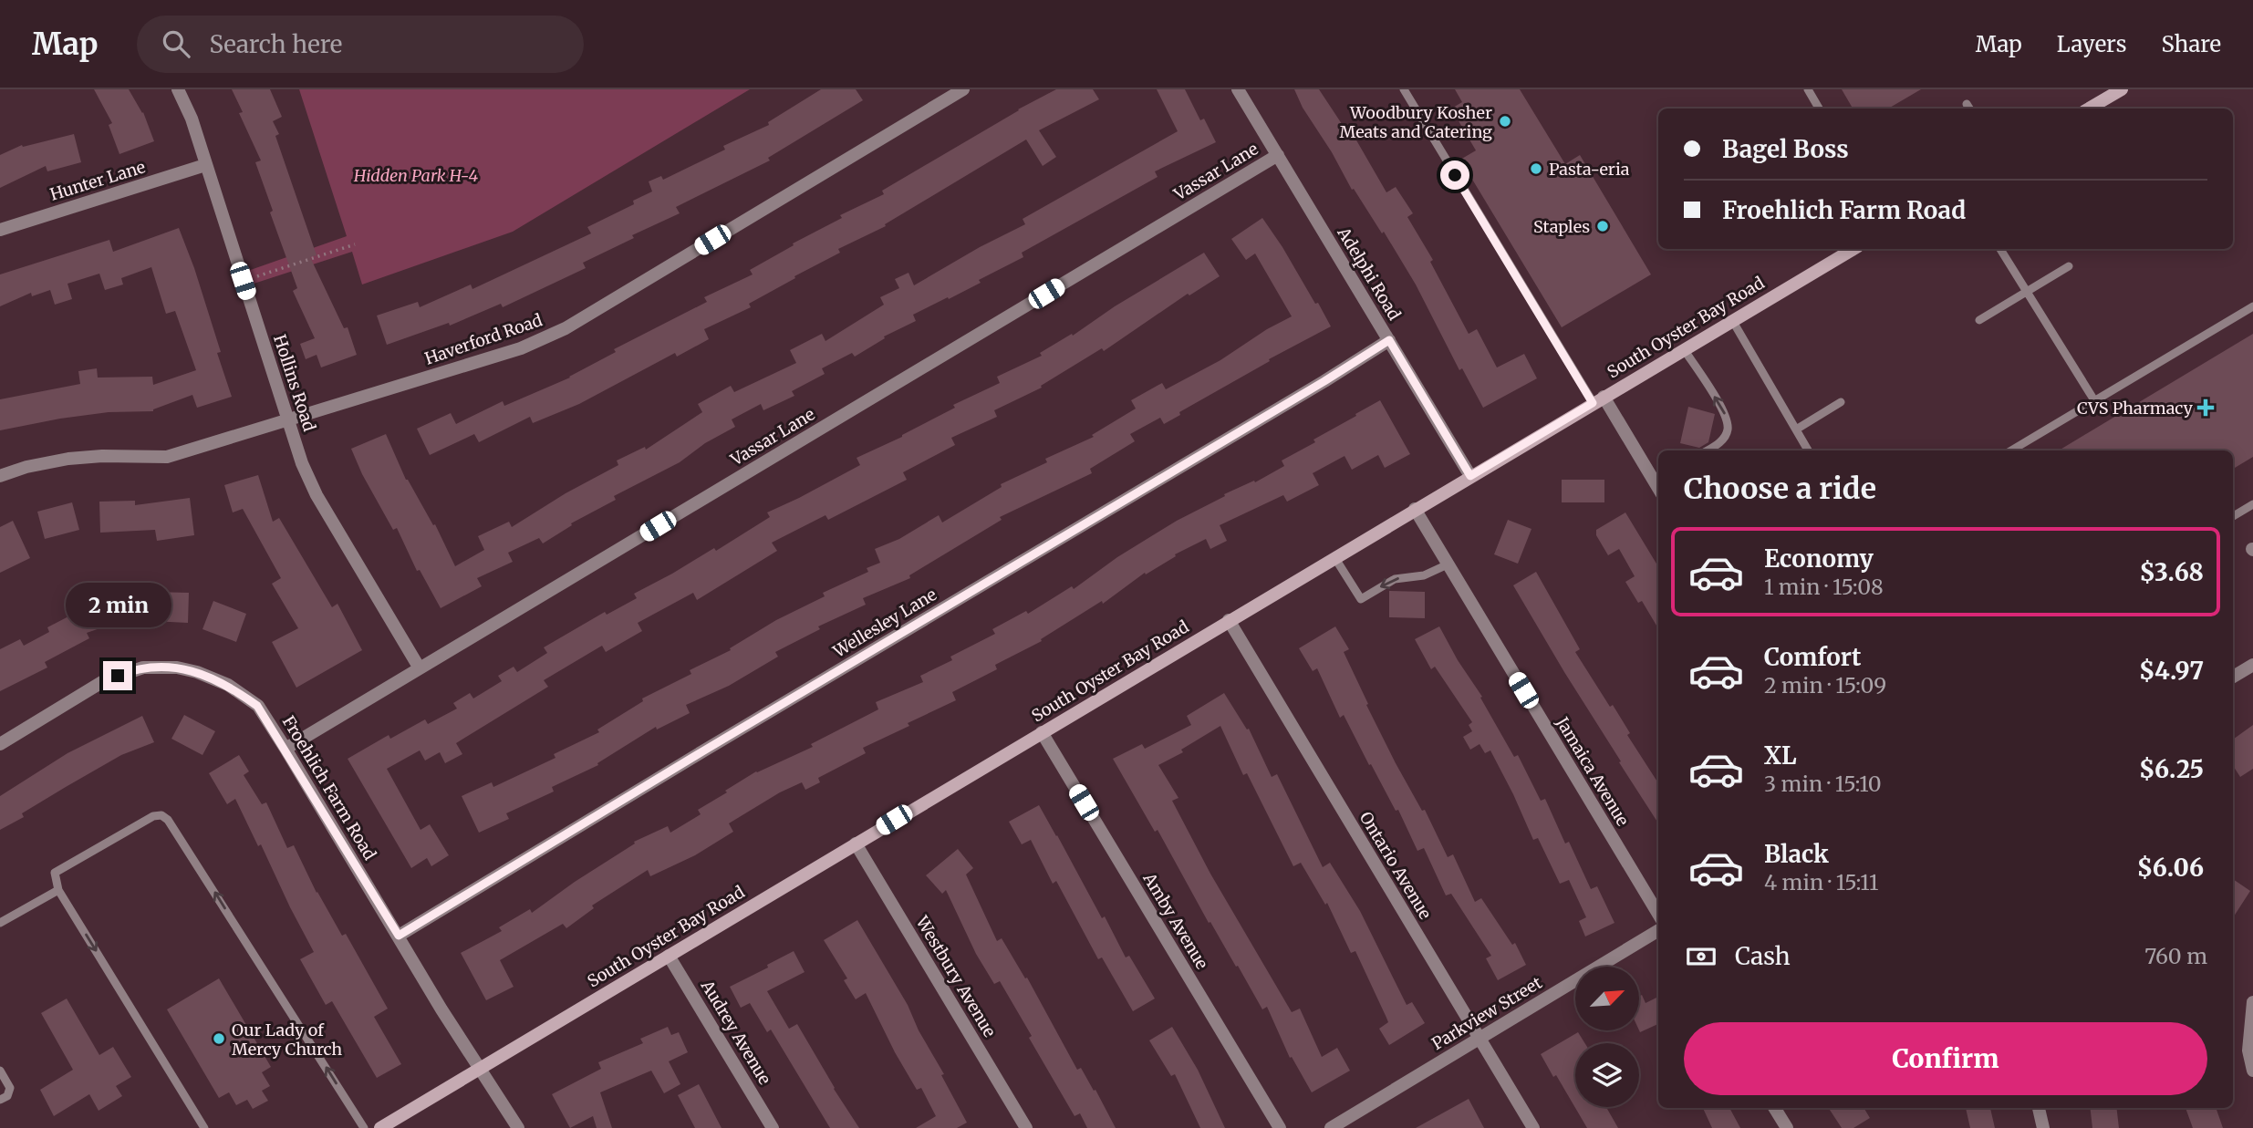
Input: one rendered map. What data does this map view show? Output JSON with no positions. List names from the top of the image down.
{
  "streets": {
    "main road": ["South Oyster Bay Road"],
    "street": [
      "Vassar Lane",
      "Hunter Lane",
      "Adelphi Road",
      "Haverford Road",
      "Hollins Road",
      "Wellesley Lane",
      "Jamaica Avenue",
      "Froehlich Farm Road",
      "Ontario Avenue",
      "Amby Avenue",
      "Westbury Avenue",
      "Parkview Street",
      "Audrey Avenue"
    ]
  },
  "crossings": [
    ["Vassar Lane", "Adelphi Road"],
    ["Vassar Lane", "Hollins Road"],
    ["Vassar Lane", "Froehlich Farm Road"],
    ["Hunter Lane", "Hollins Road"],
    ["Adelphi Road", "South Oyster Bay Road"],
    ["Adelphi Road", "Wellesley Lane"],
    ["South Oyster Bay Road", "Jamaica Avenue"],
    ["South Oyster Bay Road", "Froehlich Farm Road"],
    ["South Oyster Bay Road", "Ontario Avenue"],
    ["South Oyster Bay Road", "Amby Avenue"],
    ["South Oyster Bay Road", "Westbury Avenue"],
    ["South Oyster Bay Road", "Audrey Avenue"],
    ["Haverford Road", "Hollins Road"],
    ["Wellesley Lane", "Froehlich Farm Road"],
    ["Ontario Avenue", "Parkview Street"]
  ],
  "parks": ["Hidden Park H-4"],
  "places": {
    "other": [
      "Woodbury Kosher Meats and Catering",
      "Pasta-eria",
      "Staples",
      "Our Lady of Mercy Church"
    ],
    "health": ["CVS Pharmacy"]
  },
  "north": "top right",
  "page": {
    "header": "Map",
    "search": "Search here",
    "nav": ["Map", "Layers", "Share"],
    "banner": ["Bagel Boss", "Froehlich Farm Road"],
    "heading": "Choose a ride",
    "list": [
      {
        "name": "Economy",
        "note": "1 min · 15:08",
        "value": "$3.68"
      },
      {
        "name": "Comfort",
        "note": "2 min · 15:09",
        "value": "$4.97"
      },
      {
        "name": "XL",
        "note": "3 min · 15:10",
        "value": "$6.25"
      },
      {
        "name": "Black",
        "note": "4 min · 15:11",
        "value": "$6.06"
      }
    ],
    "bubble": "2 min",
    "pay": ["Cash", "760 m"],
    "buttons": "Confirm"
  }
}
